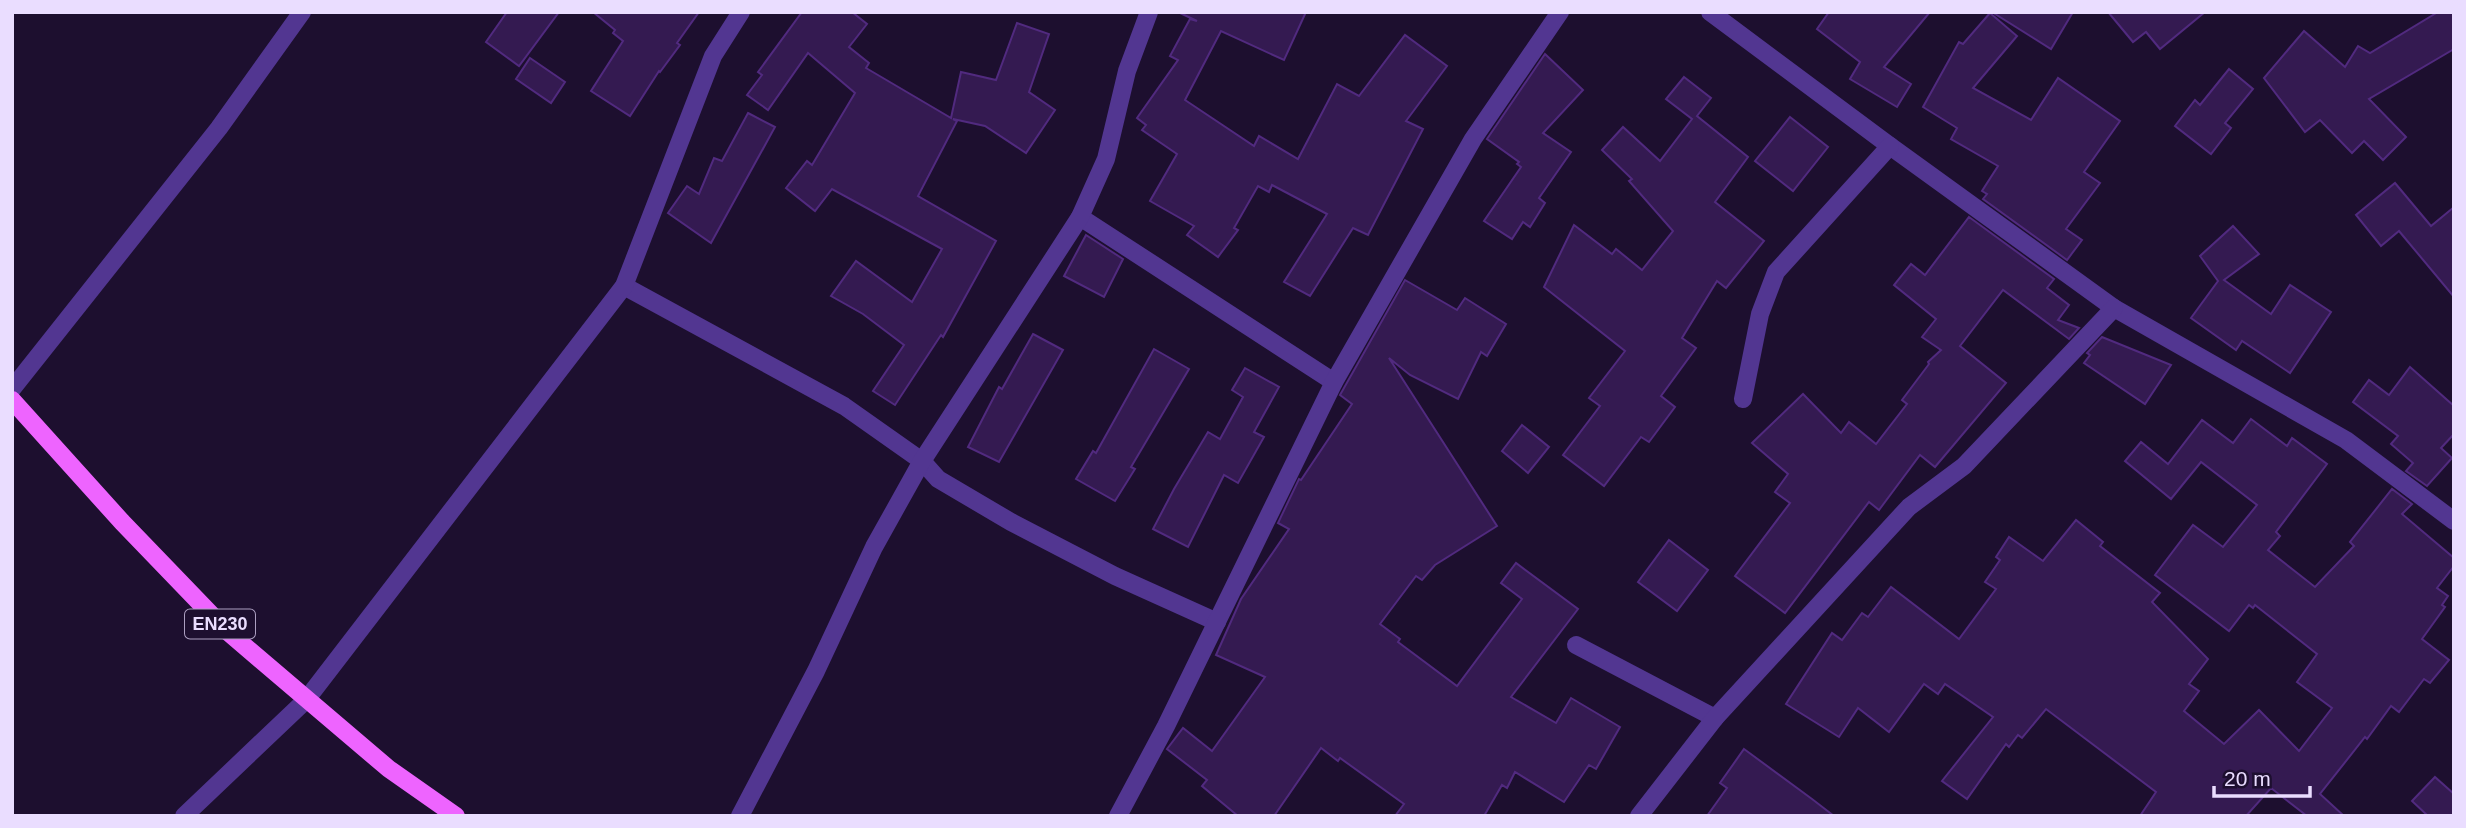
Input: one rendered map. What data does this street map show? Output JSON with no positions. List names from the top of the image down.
{
  "streets": {
    "main road": ["EN230"]
  },
  "scale_bar": "20 m"
}
